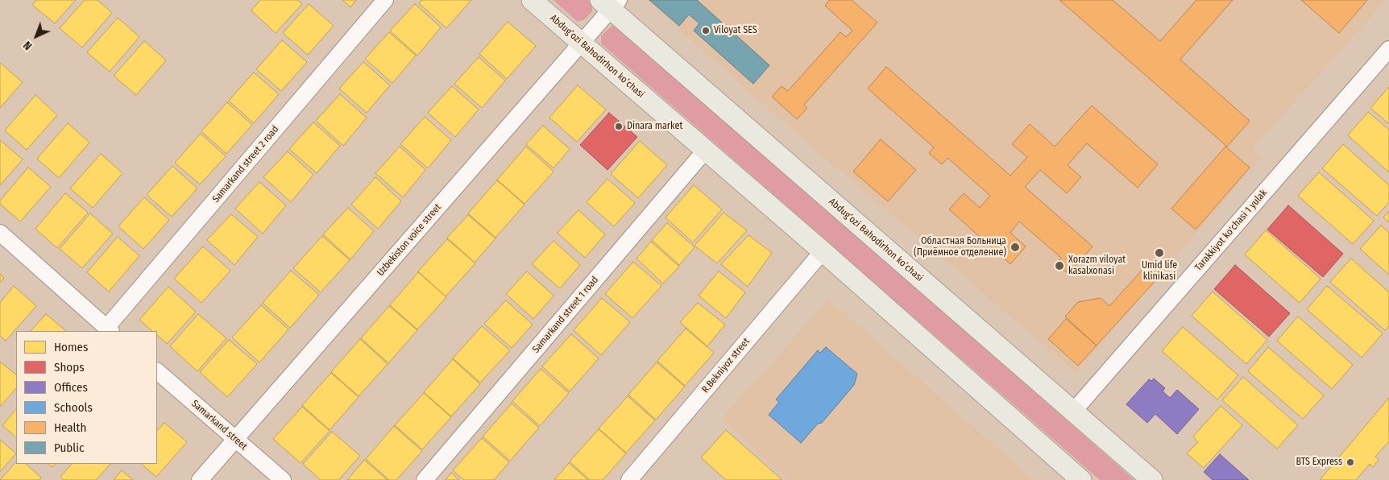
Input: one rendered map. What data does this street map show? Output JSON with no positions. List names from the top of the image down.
{
  "streets": {
    "main road": ["Abdug’ozi Bahodirhon ko’chasi"],
    "street": [
      "Samarkand street 2 road",
      "Tarakkiyot ko'chasi 1 yulak",
      "Uzbekiston voice street",
      "Samarkand street 1 road",
      "R.Bekniyoz street",
      "Samarkand street"
    ]
  },
  "crossings": [
    ["Abdug’ozi Bahodirhon ko’chasi", "Tarakkiyot ko'chasi 1 yulak"],
    ["Abdug’ozi Bahodirhon ko’chasi", "Uzbekiston voice street"],
    ["Abdug’ozi Bahodirhon ko’chasi", "Samarkand street 1 road"],
    ["Abdug’ozi Bahodirhon ko’chasi", "R.Bekniyoz street"],
    ["Uzbekiston voice street", "Samarkand street"]
  ],
  "places": [
    "Viloyat SES",
    "Dinara market",
    "Областная Больница (Приёмное отделение)",
    "Umid life klinikasi",
    "Xorazm viloyat kasalxonasi",
    "BTS Express"
  ],
  "legend": [
    "Homes",
    "Shops",
    "Offices",
    "Schools",
    "Health",
    "Public"
  ],
  "north": "bottom left"
}
